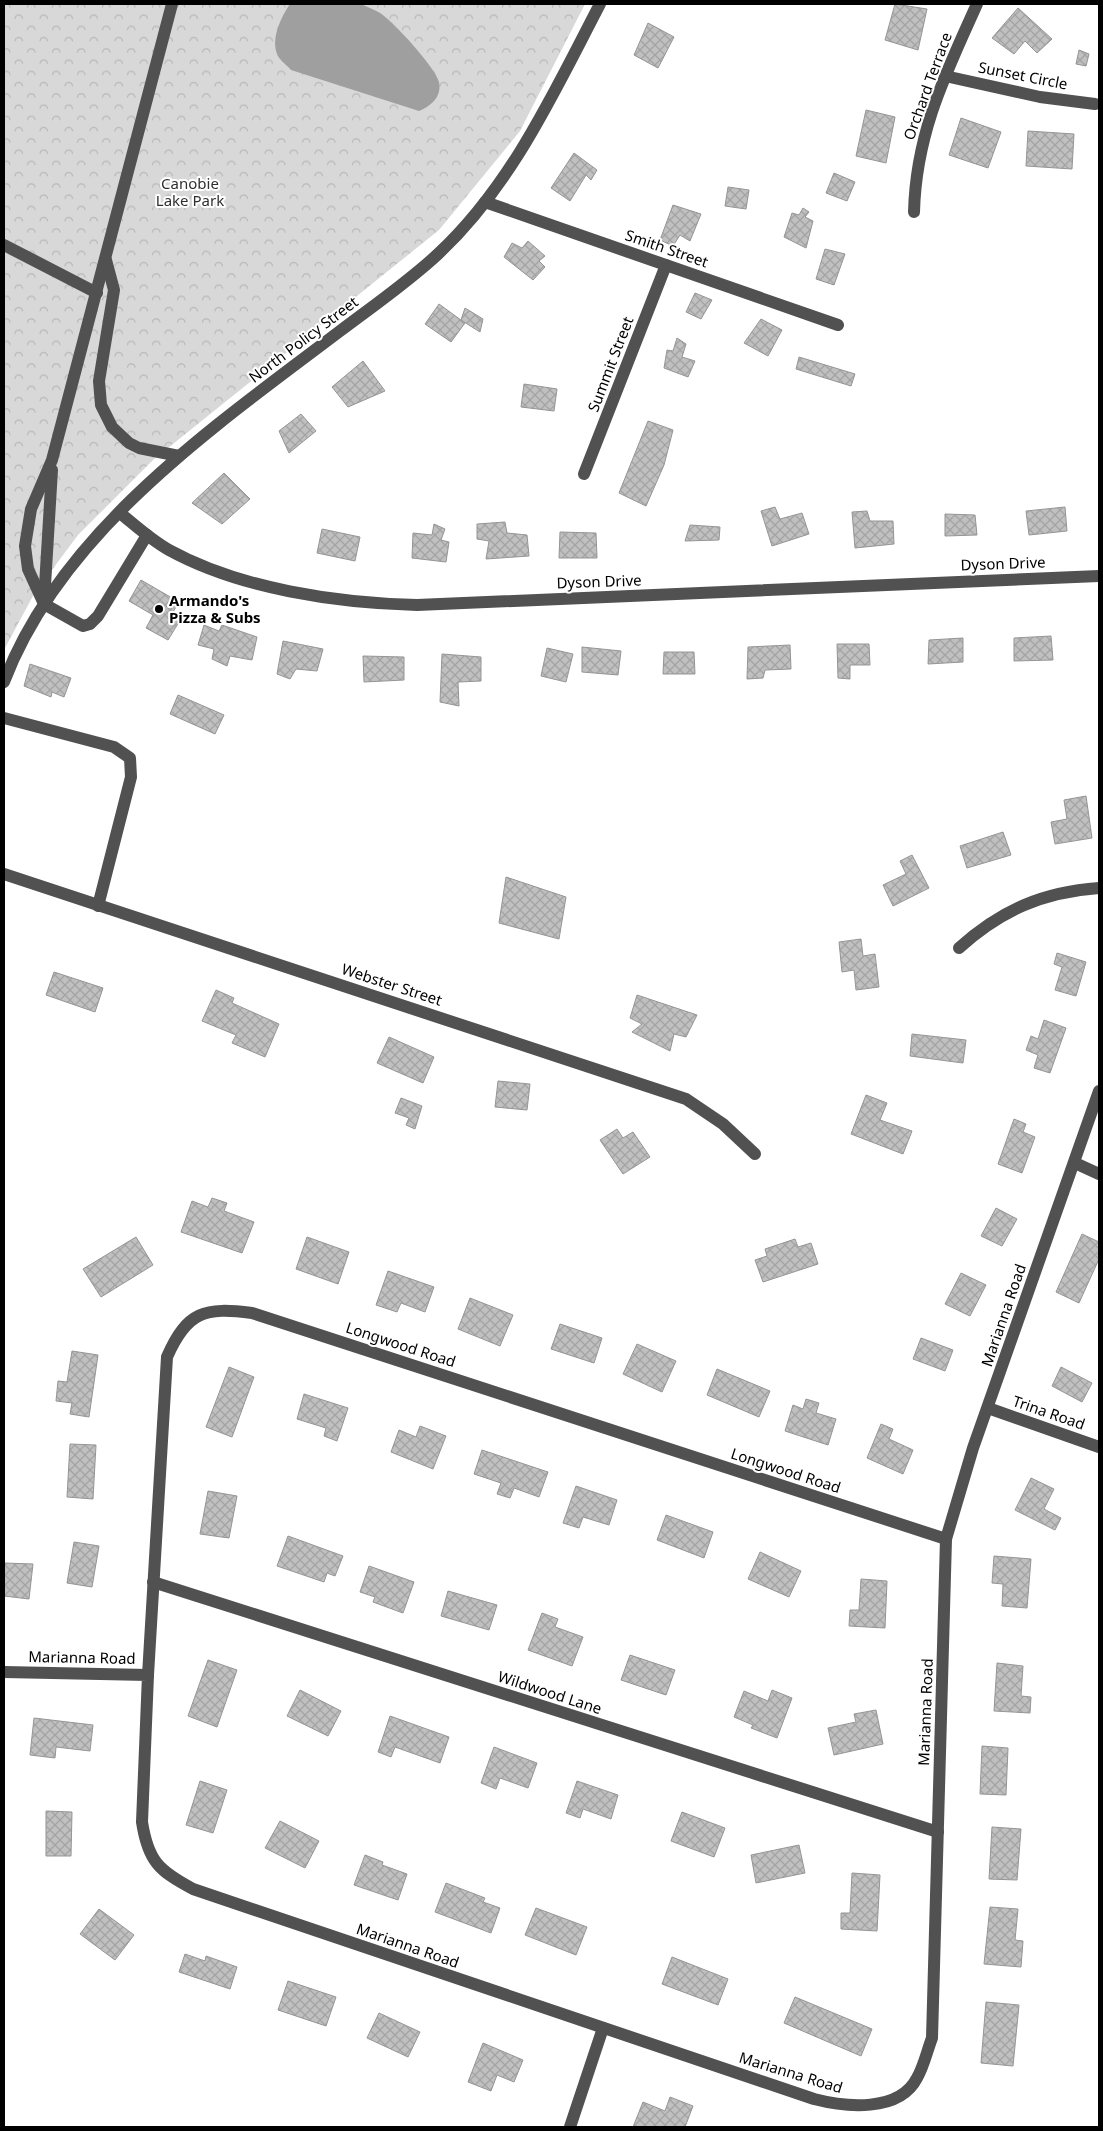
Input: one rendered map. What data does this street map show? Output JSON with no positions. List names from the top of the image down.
{
  "streets": {
    "street": [
      "Sunset Circle",
      "Orchard Terrace",
      "Smith Street",
      "North Policy Street",
      "Summit Street",
      "Dyson Drive",
      "Webster Street",
      "Marianna Road",
      "Longwood Road",
      "Trina Road",
      "Wildwood Lane"
    ]
  },
  "crossings": [
    ["Sunset Circle", "Orchard Terrace"],
    ["Smith Street", "North Policy Street"],
    ["Smith Street", "Summit Street"],
    ["North Policy Street", "Dyson Drive"],
    ["Marianna Road", "Longwood Road"],
    ["Marianna Road", "Trina Road"],
    ["Marianna Road", "Wildwood Lane"],
    ["Longwood Road", "Wildwood Lane"]
  ],
  "parks": ["Canobie Lake Park"],
  "places": ["Armando's Pizza & Subs"]
}
